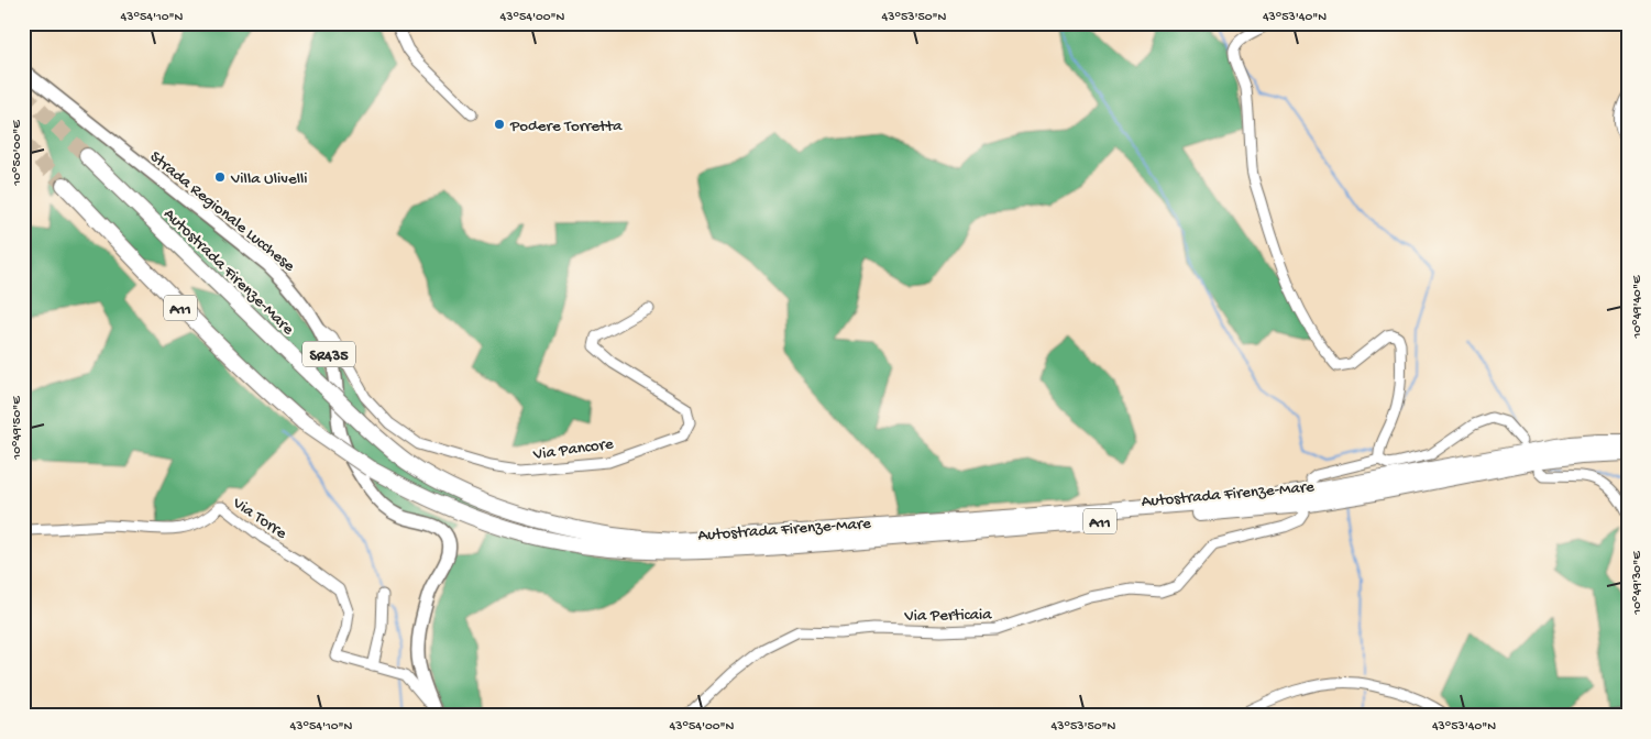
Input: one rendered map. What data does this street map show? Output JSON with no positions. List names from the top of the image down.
{
  "streets": {
    "highway": ["Autostrada Firenze-Mare", "A11"],
    "main road": ["Strada Regionale Lucchese", "SR435"],
    "street": ["Via Pancore", "Via Torre", "Via Perticaia"]
  },
  "crossings": [
    ["Strada Regionale Lucchese", "Via Pancore"]
  ],
  "places": ["Podere Torretta", "Villa Ulivelli"],
  "coordinates": [
    "43°54'10\"N",
    "43°54'00\"N",
    "43°53'50\"N",
    "43°53'40\"N",
    "10°50'00\"E",
    "10°49'40\"E",
    "10°49'50\"E",
    "10°49'30\"E"
  ]
}
